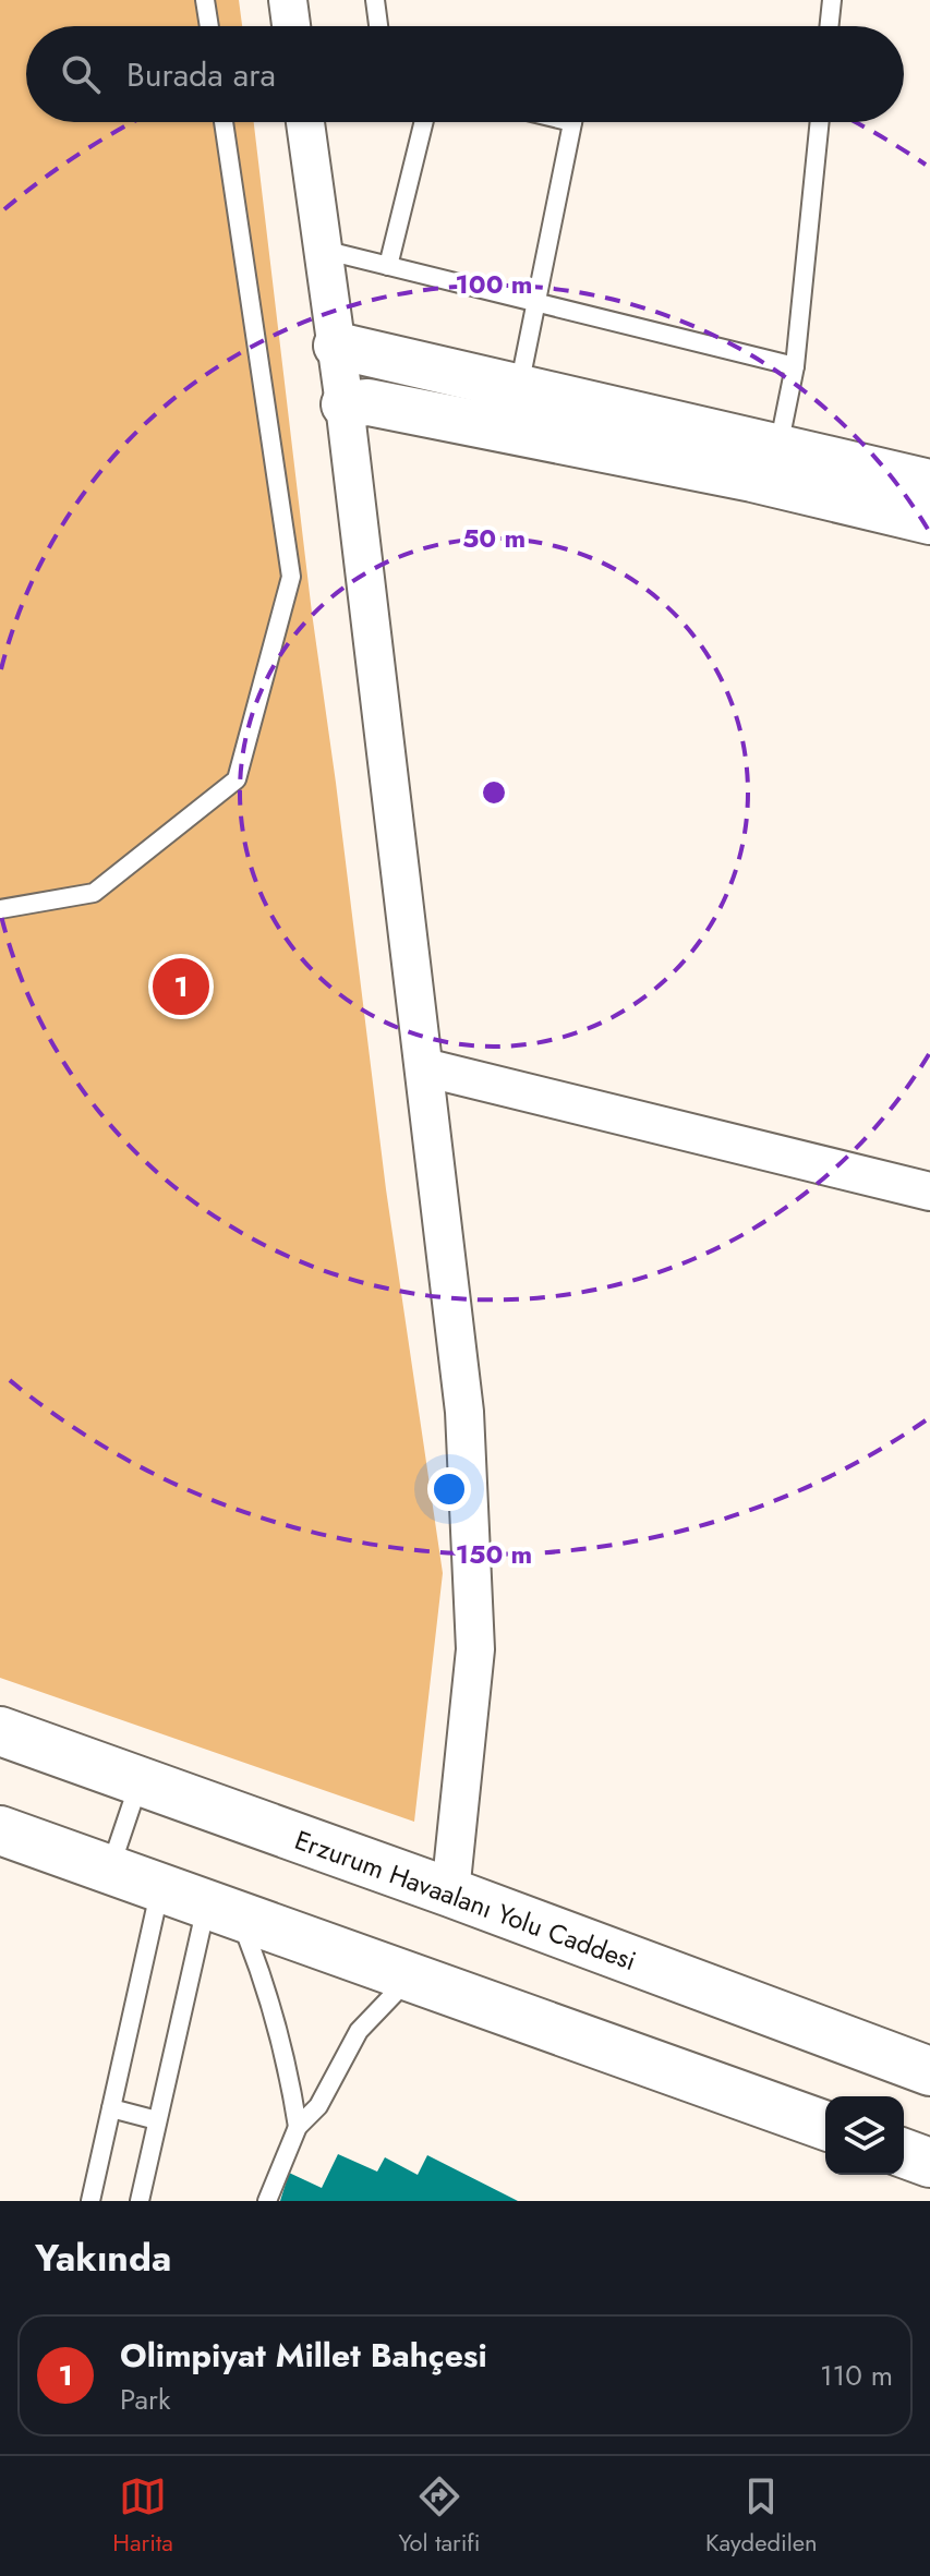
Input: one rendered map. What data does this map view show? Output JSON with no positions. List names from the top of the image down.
{
  "streets": {
    "main road": ["Erzurum Havaalanı Yolu Caddesi"]
  },
  "page": {
    "search": "Burada ara",
    "pins": "1",
    "heading": "Yakında",
    "list": [
      {
        "mark": "1",
        "name": "Olimpiyat Millet Bahçesi",
        "note": "Park",
        "value": "110 m"
      }
    ],
    "nav": ["Harita", "Yol tarifi", "Kaydedilen"]
  },
  "rings": ["100 m", "50 m", "150 m"]
}
